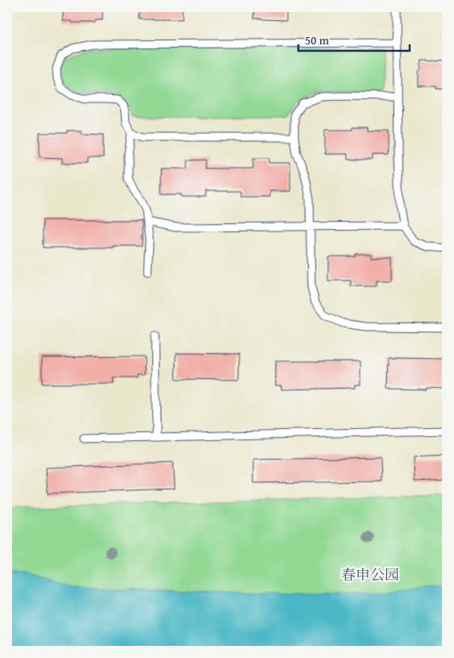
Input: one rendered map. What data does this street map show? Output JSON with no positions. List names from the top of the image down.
{
  "parks": ["春申公园"],
  "scale_bar": "50 m"
}
